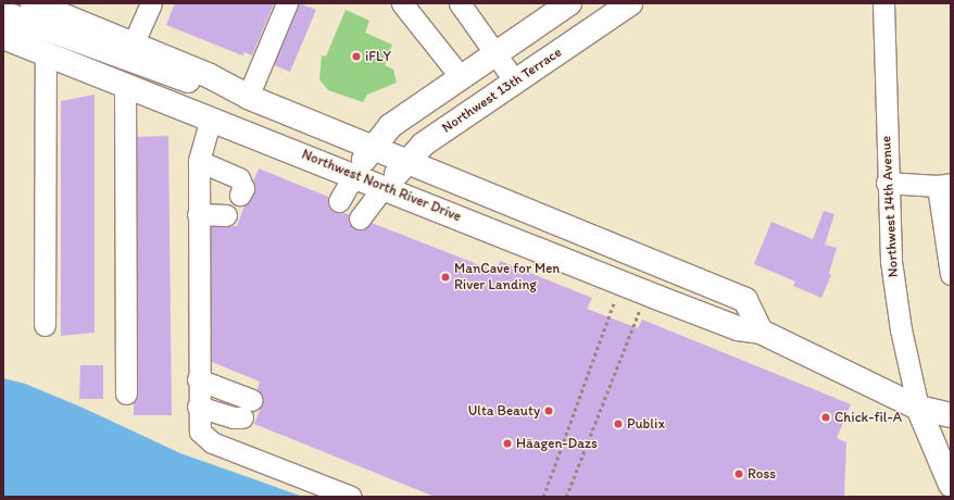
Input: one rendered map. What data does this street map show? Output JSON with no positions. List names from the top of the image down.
{
  "streets": {
    "main road": ["Northwest 13th Terrace", "Northwest North River Drive"],
    "street": ["Northwest 14th Avenue"]
  },
  "crossings": [
    ["Northwest 13th Terrace", "Northwest North River Drive"],
    ["Northwest North River Drive", "Northwest 14th Avenue"]
  ],
  "places": [
    "iFLY",
    "ManCave for Men River Landing",
    "Ulta Beauty",
    "Chick-fil-A",
    "Publix",
    "Häagen-Dazs",
    "Ross"
  ]
}
